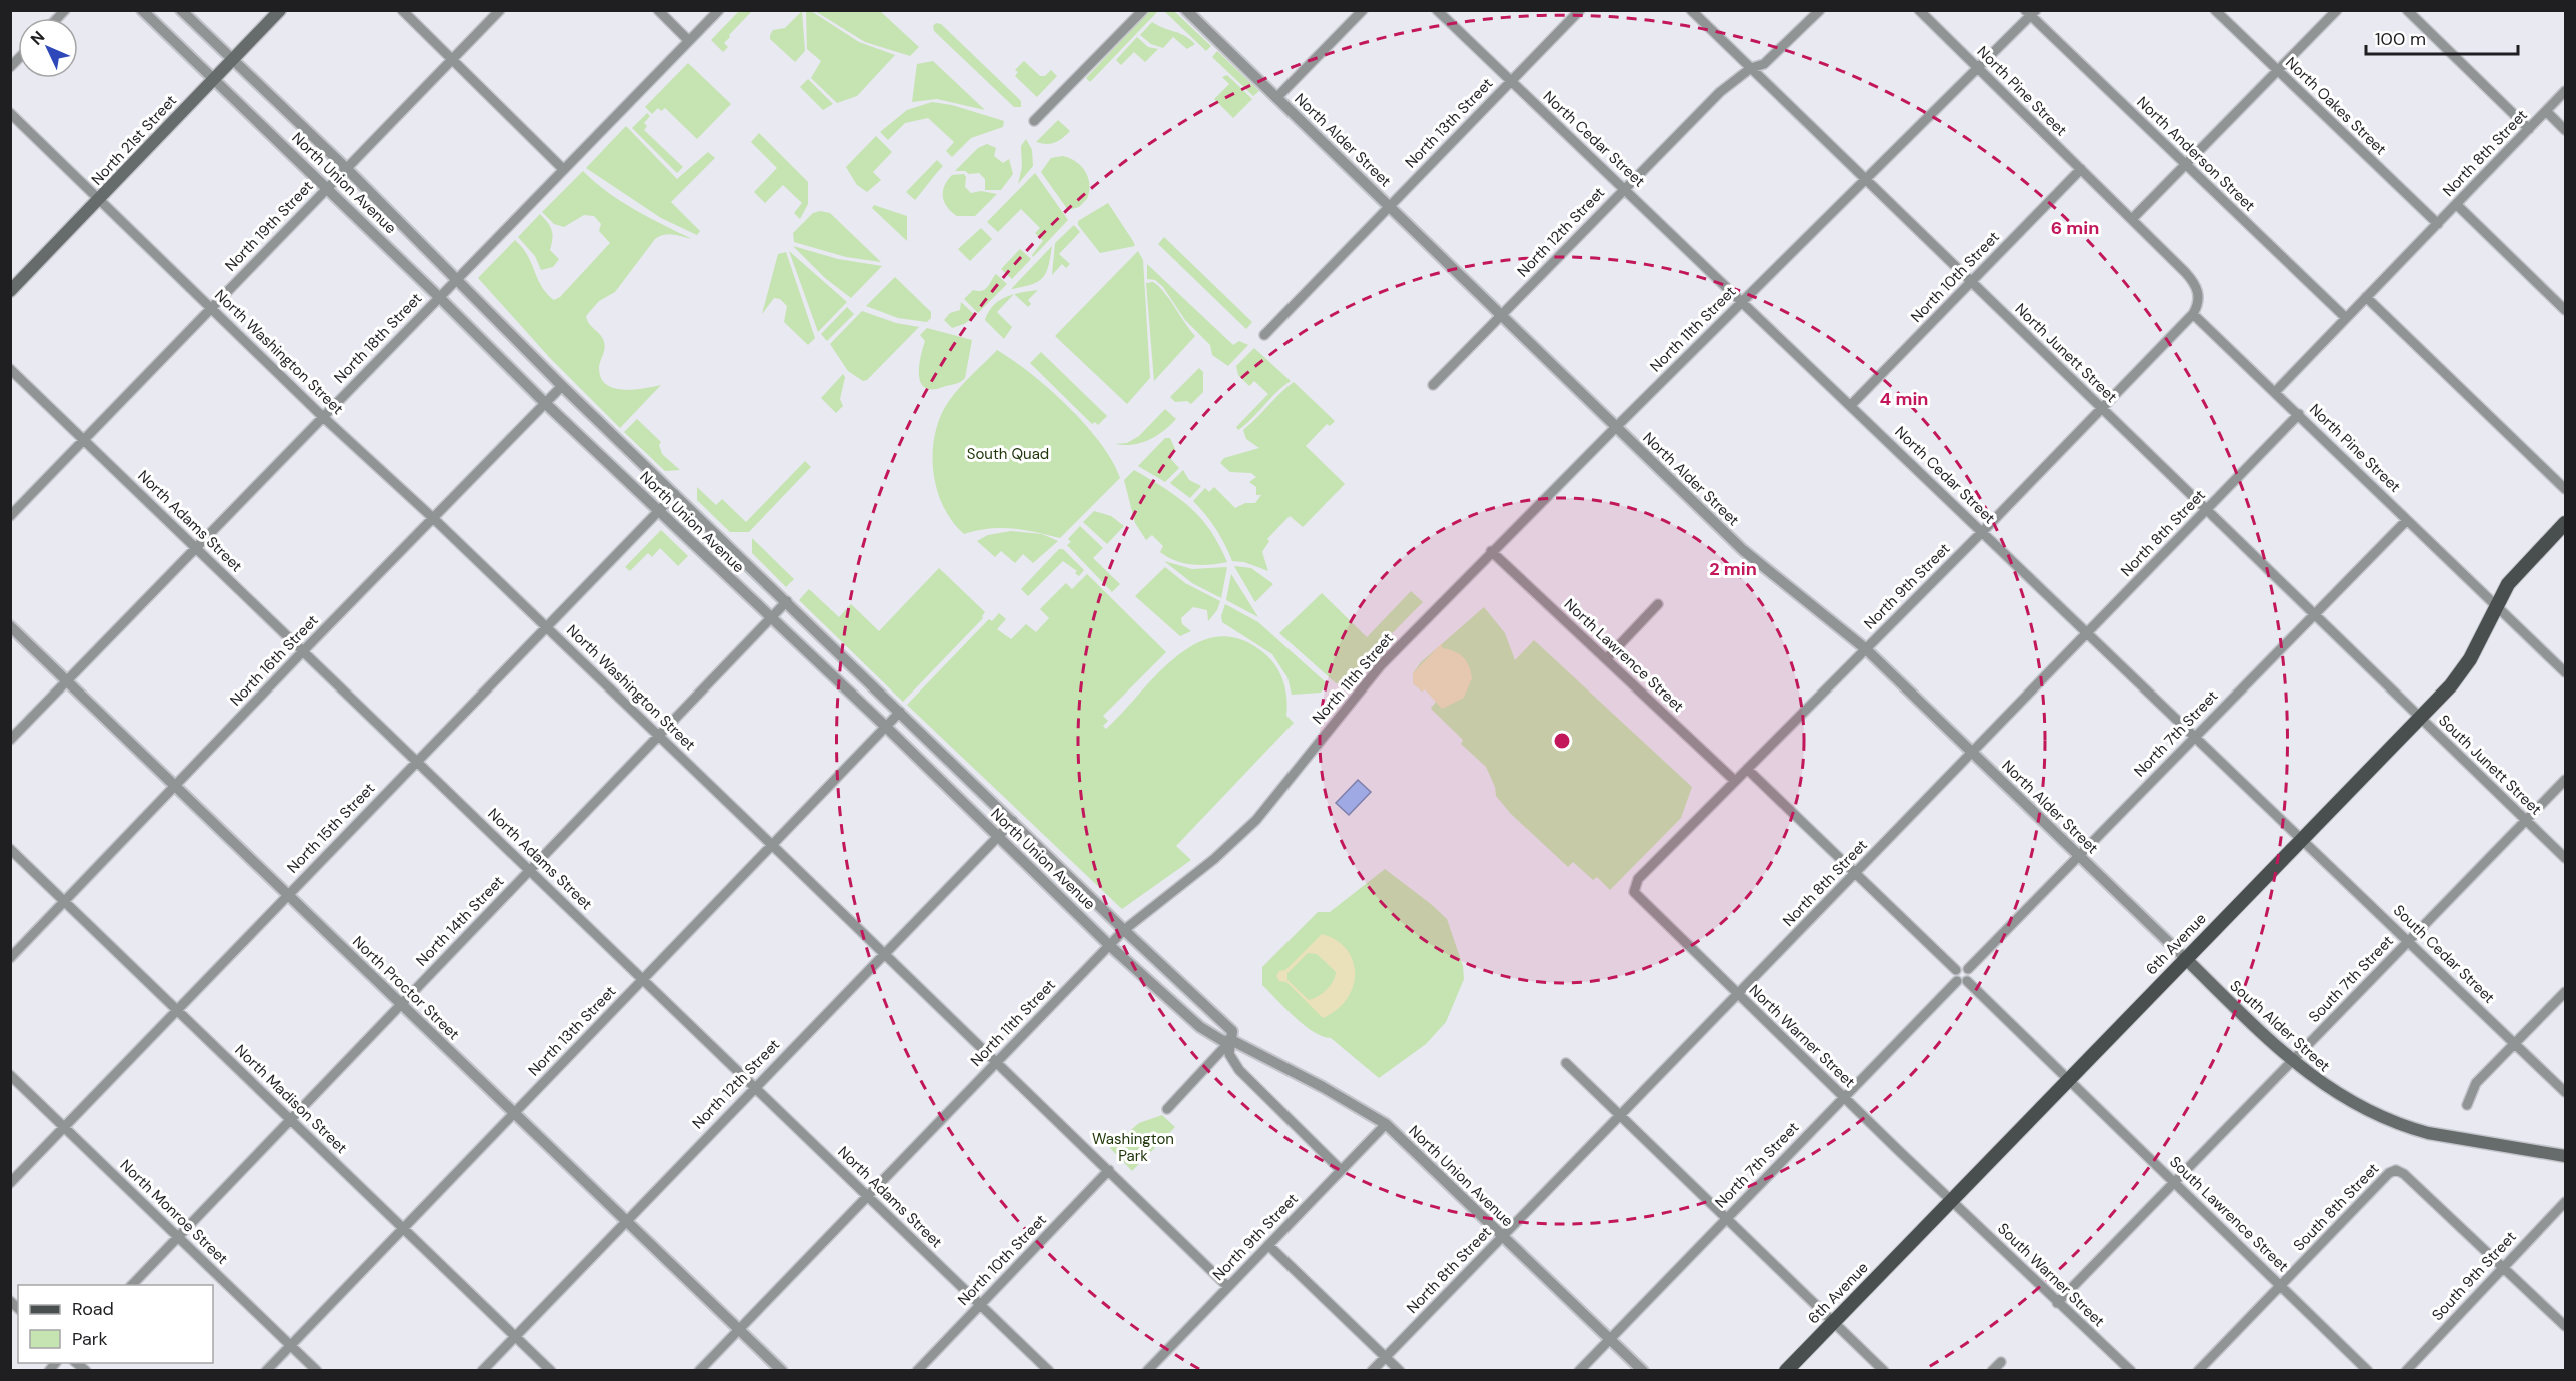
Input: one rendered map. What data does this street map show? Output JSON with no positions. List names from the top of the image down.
{
  "streets": {
    "main road": ["North 21st Street", "6th Avenue", "South Alder Street"],
    "street": [
      "North Pine Street",
      "North Oakes Street",
      "North 13th Street",
      "North Cedar Street",
      "North Alder Street",
      "North 8th Street",
      "North Anderson Street",
      "North Union Avenue",
      "North 19th Street",
      "North 12th Street",
      "North 10th Street",
      "North 11th Street",
      "North 18th Street",
      "North Washington Street",
      "North Junett Street",
      "North Adams Street",
      "North 9th Street",
      "North Lawrence Street",
      "North 16th Street",
      "North 7th Street",
      "South Junett Street",
      "North 15th Street",
      "North 14th Street",
      "South Cedar Street",
      "South 7th Street",
      "North Proctor Street",
      "North Warner Street",
      "North Madison Street",
      "South 8th Street",
      "North Monroe Street",
      "South Lawrence Street",
      "South Warner Street",
      "South 9th Street"
    ]
  },
  "crossings": [
    ["North Pine Street", "North 8th Street"],
    ["North Pine Street", "North 10th Street"],
    ["North Pine Street", "North 11th Street"],
    ["North Pine Street", "North 9th Street"],
    ["North Pine Street", "North 7th Street"],
    ["North Pine Street", "6th Avenue"],
    ["North Oakes Street", "North 8th Street"],
    ["North 13th Street", "North Cedar Street"],
    ["North 13th Street", "North Alder Street"],
    ["North 13th Street", "North Union Avenue"],
    ["North 13th Street", "North Washington Street"],
    ["North 13th Street", "North Adams Street"],
    ["North 13th Street", "North Proctor Street"],
    ["North 13th Street", "North Madison Street"],
    ["North 13th Street", "North Monroe Street"],
    ["North Cedar Street", "North 8th Street"],
    ["North Cedar Street", "North 12th Street"],
    ["North Cedar Street", "North 10th Street"],
    ["North Cedar Street", "North 11th Street"],
    ["North Cedar Street", "North 9th Street"],
    ["North Cedar Street", "North 7th Street"],
    ["North Cedar Street", "6th Avenue"],
    ["North Cedar Street", "South Cedar Street"],
    ["North 21st Street", "North Union Avenue"],
    ["North 21st Street", "North Washington Street"],
    ["North Alder Street", "North 8th Street"],
    ["North Alder Street", "North 12th Street"],
    ["North Alder Street", "North 11th Street"],
    ["North Alder Street", "North 9th Street"],
    ["North Alder Street", "North 7th Street"],
    ["North Alder Street", "6th Avenue"],
    ["North Alder Street", "South Alder Street"],
    ["North 8th Street", "North Anderson Street"],
    ["North 8th Street", "North Union Avenue"],
    ["North 8th Street", "North Junett Street"],
    ["North 8th Street", "North Warner Street"],
    ["North Anderson Street", "North 11th Street"],
    ["North Union Avenue", "North 19th Street"],
    ["North Union Avenue", "North 12th Street"],
    ["North Union Avenue", "North 11th Street"],
    ["North Union Avenue", "North 18th Street"],
    ["North Union Avenue", "North 9th Street"],
    ["North Union Avenue", "North 16th Street"],
    ["North Union Avenue", "North 7th Street"],
    ["North Union Avenue", "North 15th Street"],
    ["North Union Avenue", "North 14th Street"],
    ["North 19th Street", "North Washington Street"],
    ["North 19th Street", "North Adams Street"],
    ["North 12th Street", "North Washington Street"],
    ["North 12th Street", "North Junett Street"],
    ["North 12th Street", "North Adams Street"],
    ["North 12th Street", "North Proctor Street"],
    ["North 12th Street", "North Madison Street"],
    ["North 10th Street", "North Washington Street"],
    ["North 10th Street", "North Junett Street"],
    ["North 10th Street", "North Adams Street"],
    ["North 11th Street", "North Washington Street"],
    ["North 11th Street", "North Junett Street"],
    ["North 11th Street", "North Adams Street"],
    ["North 11th Street", "North Lawrence Street"],
    ["North 11th Street", "North Proctor Street"],
    ["North 18th Street", "North Washington Street"],
    ["North 18th Street", "North Adams Street"],
    ["North 18th Street", "North Proctor Street"],
    ["North Washington Street", "North 9th Street"],
    ["North Washington Street", "North 16th Street"],
    ["North Washington Street", "North 15th Street"],
    ["North Washington Street", "North 14th Street"],
    ["North Junett Street", "North 9th Street"],
    ["North Junett Street", "North 7th Street"],
    ["North Junett Street", "South Junett Street"],
    ["North Junett Street", "6th Avenue"],
    ["North Adams Street", "North 16th Street"],
    ["North Adams Street", "North 15th Street"],
    ["North Adams Street", "North 14th Street"],
    ["North 9th Street", "North Lawrence Street"],
    ["North 9th Street", "North Warner Street"],
    ["North 16th Street", "North Proctor Street"],
    ["North 16th Street", "North Madison Street"],
    ["North 7th Street", "North Warner Street"],
    ["South Junett Street", "6th Avenue"],
    ["South Junett Street", "South 7th Street"],
    ["North 15th Street", "North Proctor Street"],
    ["North 15th Street", "North Madison Street"],
    ["North 15th Street", "North Monroe Street"],
    ["North 14th Street", "North Proctor Street"],
    ["North 14th Street", "North Madison Street"],
    ["North 14th Street", "North Monroe Street"],
    ["6th Avenue", "South Cedar Street"],
    ["6th Avenue", "South Alder Street"],
    ["6th Avenue", "North Warner Street"],
    ["6th Avenue", "South Lawrence Street"],
    ["6th Avenue", "South Warner Street"],
    ["South Cedar Street", "South 7th Street"],
    ["South 7th Street", "South Alder Street"],
    ["South 7th Street", "South Lawrence Street"],
    ["South 7th Street", "South Warner Street"],
    ["North Warner Street", "South Warner Street"],
    ["South 8th Street", "South Lawrence Street"],
    ["South 8th Street", "South 9th Street"]
  ],
  "parks": ["South Quad", "Washington Park"],
  "legend": ["Road", "Park"],
  "scale_bar": "100 m",
  "north": "top left",
  "rings": ["6 min", "4 min", "2 min"]
}
